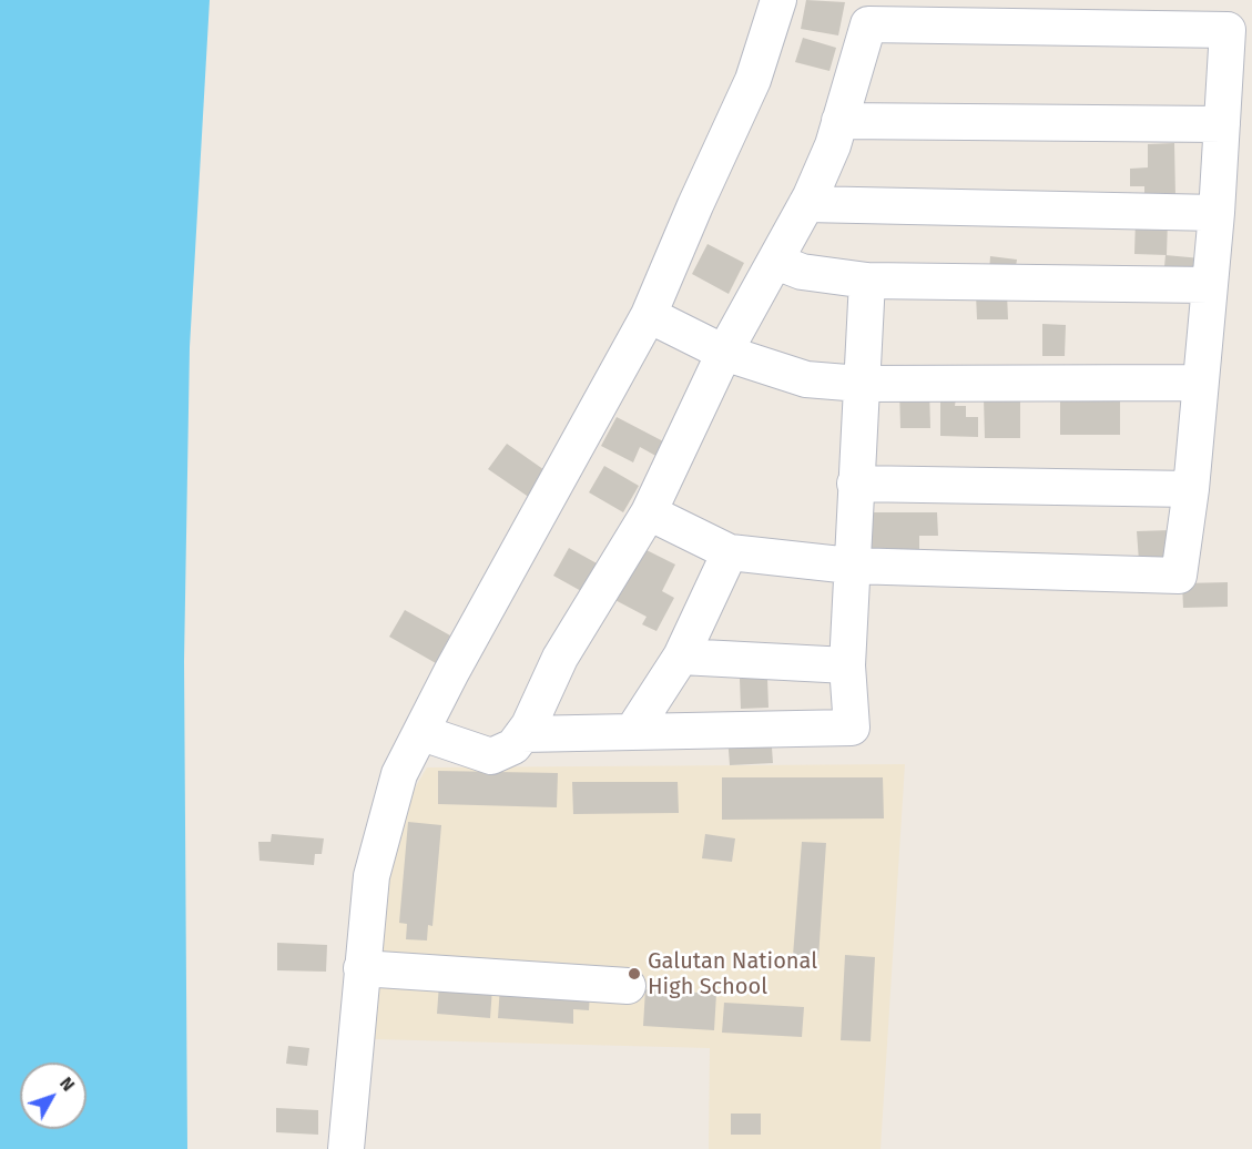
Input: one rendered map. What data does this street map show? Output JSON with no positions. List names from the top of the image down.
{
  "places": ["Galutan National High School"],
  "north": "top right"
}
